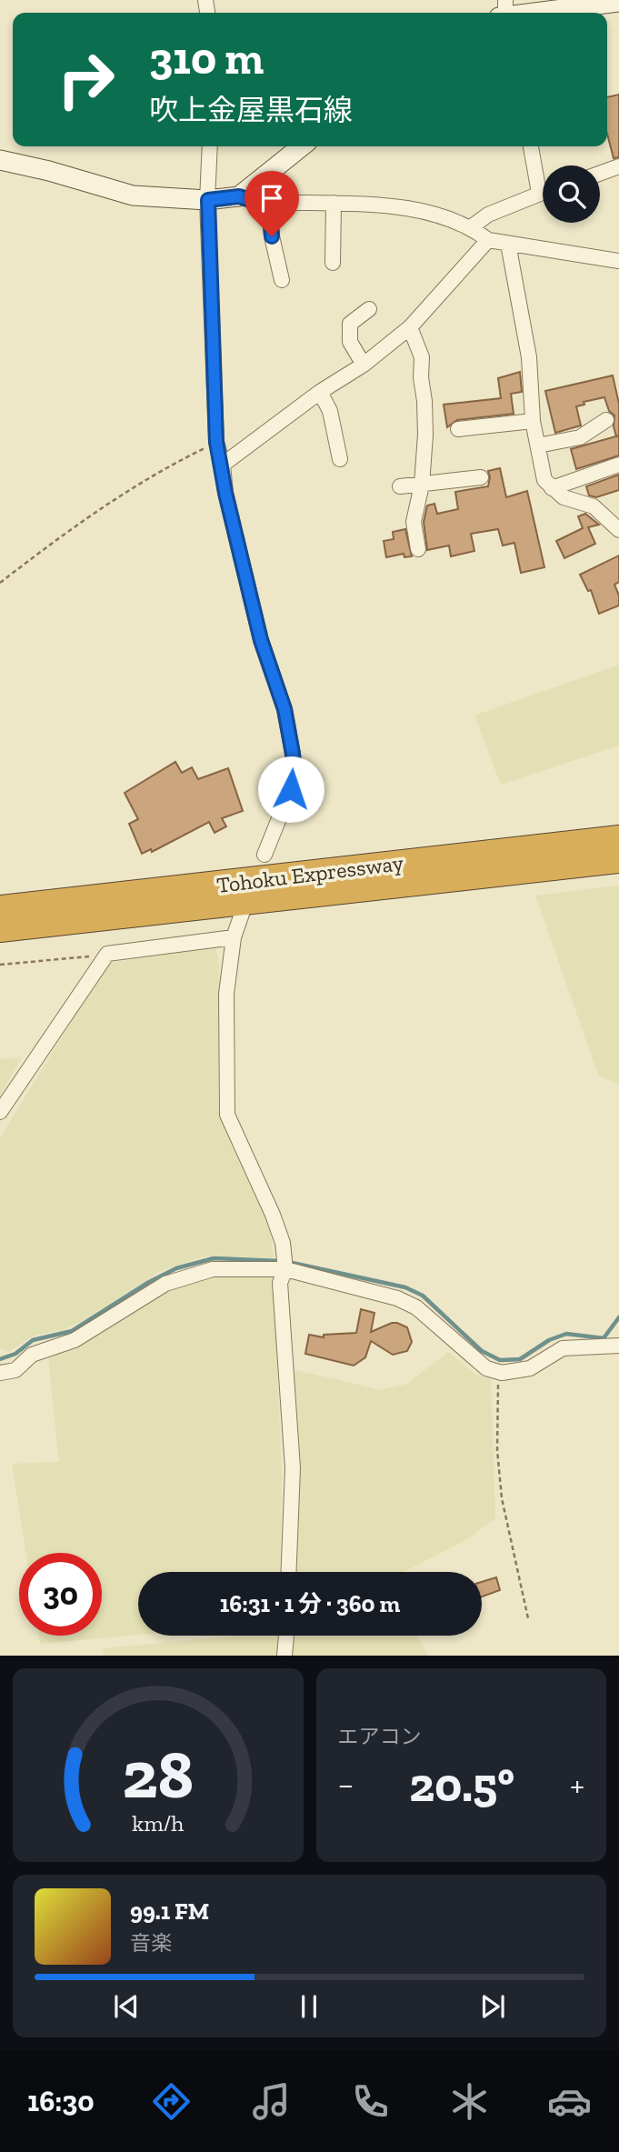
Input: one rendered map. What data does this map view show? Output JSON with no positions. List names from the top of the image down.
{
  "streets": {
    "highway": ["Tohoku Expressway"]
  },
  "page": {
    "turn": ["310 m", "吹上金屋黒石線"],
    "limit": "30",
    "trip": "16:31 · 1 分 · 360 m",
    "tile": "エアコン",
    "heat": ["−", "20.5°", "+"],
    "song": ["99.1 FM", "音楽"],
    "tabs": "16:30",
    "gauge": ["28", "km/h"]
  }
}
